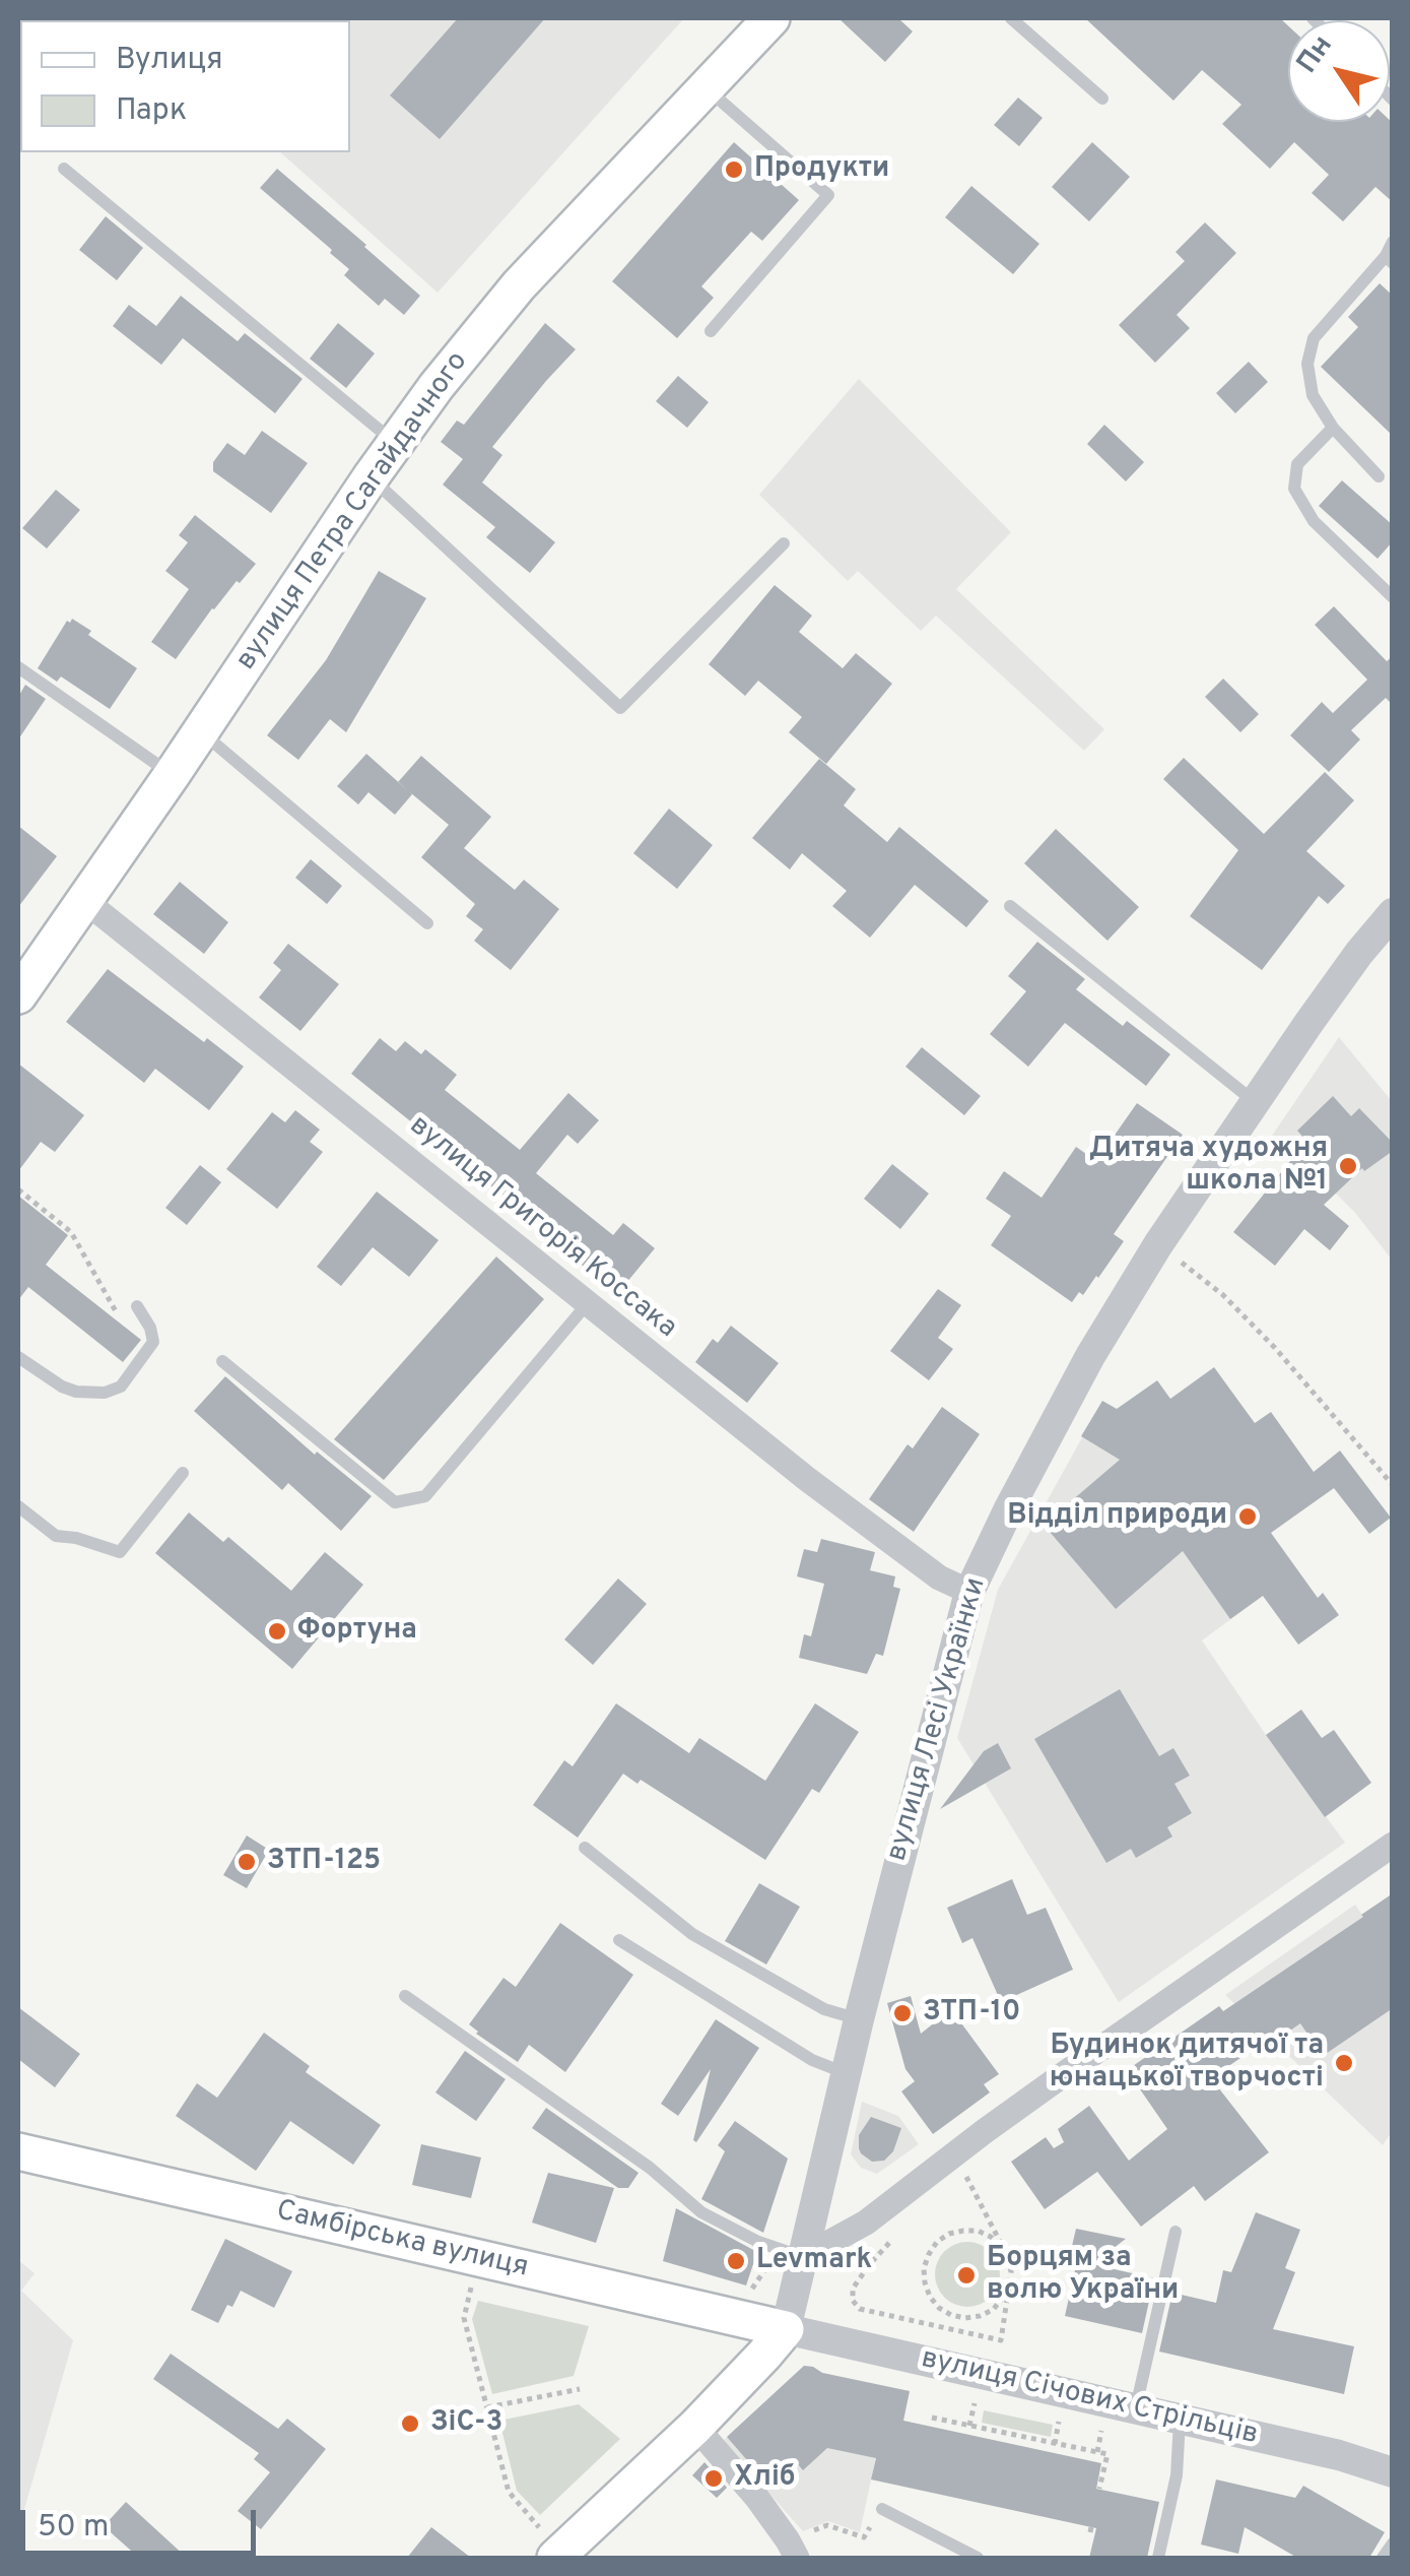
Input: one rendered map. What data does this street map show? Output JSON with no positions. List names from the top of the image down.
{
  "streets": {
    "main road": ["вулиця Петра Сагайдачного", "Самбірська вулиця"],
    "street": ["вулиця Григорія Коссака", "вулиця Лесі Українки", "вулиця Січових Стрільців"]
  },
  "crossings": [
    ["вулиця Петра Сагайдачного", "вулиця Григорія Коссака"],
    ["вулиця Григорія Коссака", "вулиця Лесі Українки"],
    ["вулиця Лесі Українки", "Самбірська вулиця"],
    ["вулиця Лесі Українки", "вулиця Січових Стрільців"],
    ["Самбірська вулиця", "вулиця Січових Стрільців"]
  ],
  "places": [
    "Продукти",
    "Дитяча художня школа №1",
    "Відділ природи",
    "Фортуна",
    "ЗТП-125",
    "ЗТП-10",
    "Будинок дитячої та юнацької творчості",
    "Levmark",
    "Борцям за волю України",
    "ЗіС-3",
    "Хліб"
  ],
  "legend": ["Вулиця", "Парк"],
  "scale_bar": "50 m",
  "north": "top left"
}
